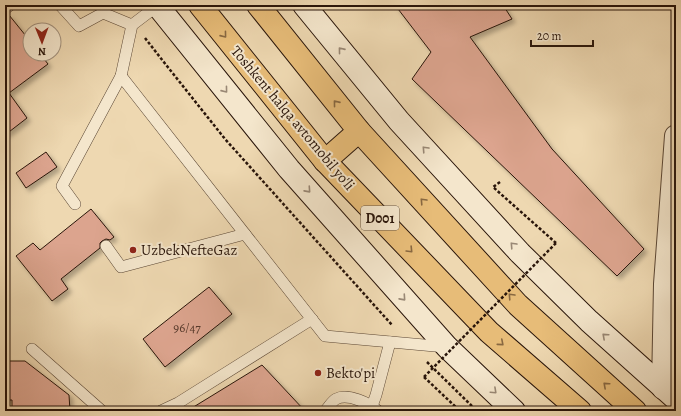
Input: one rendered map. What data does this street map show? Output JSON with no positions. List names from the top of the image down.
{
  "streets": {
    "highway": ["Toshkent halqa avtomobil yo'li", "D001"]
  },
  "places": ["UzbekNefteGaz", "Bekto'pi"],
  "house_numbers": ["96/47"],
  "scale_bar": "20 m",
  "north": "bottom"
}
